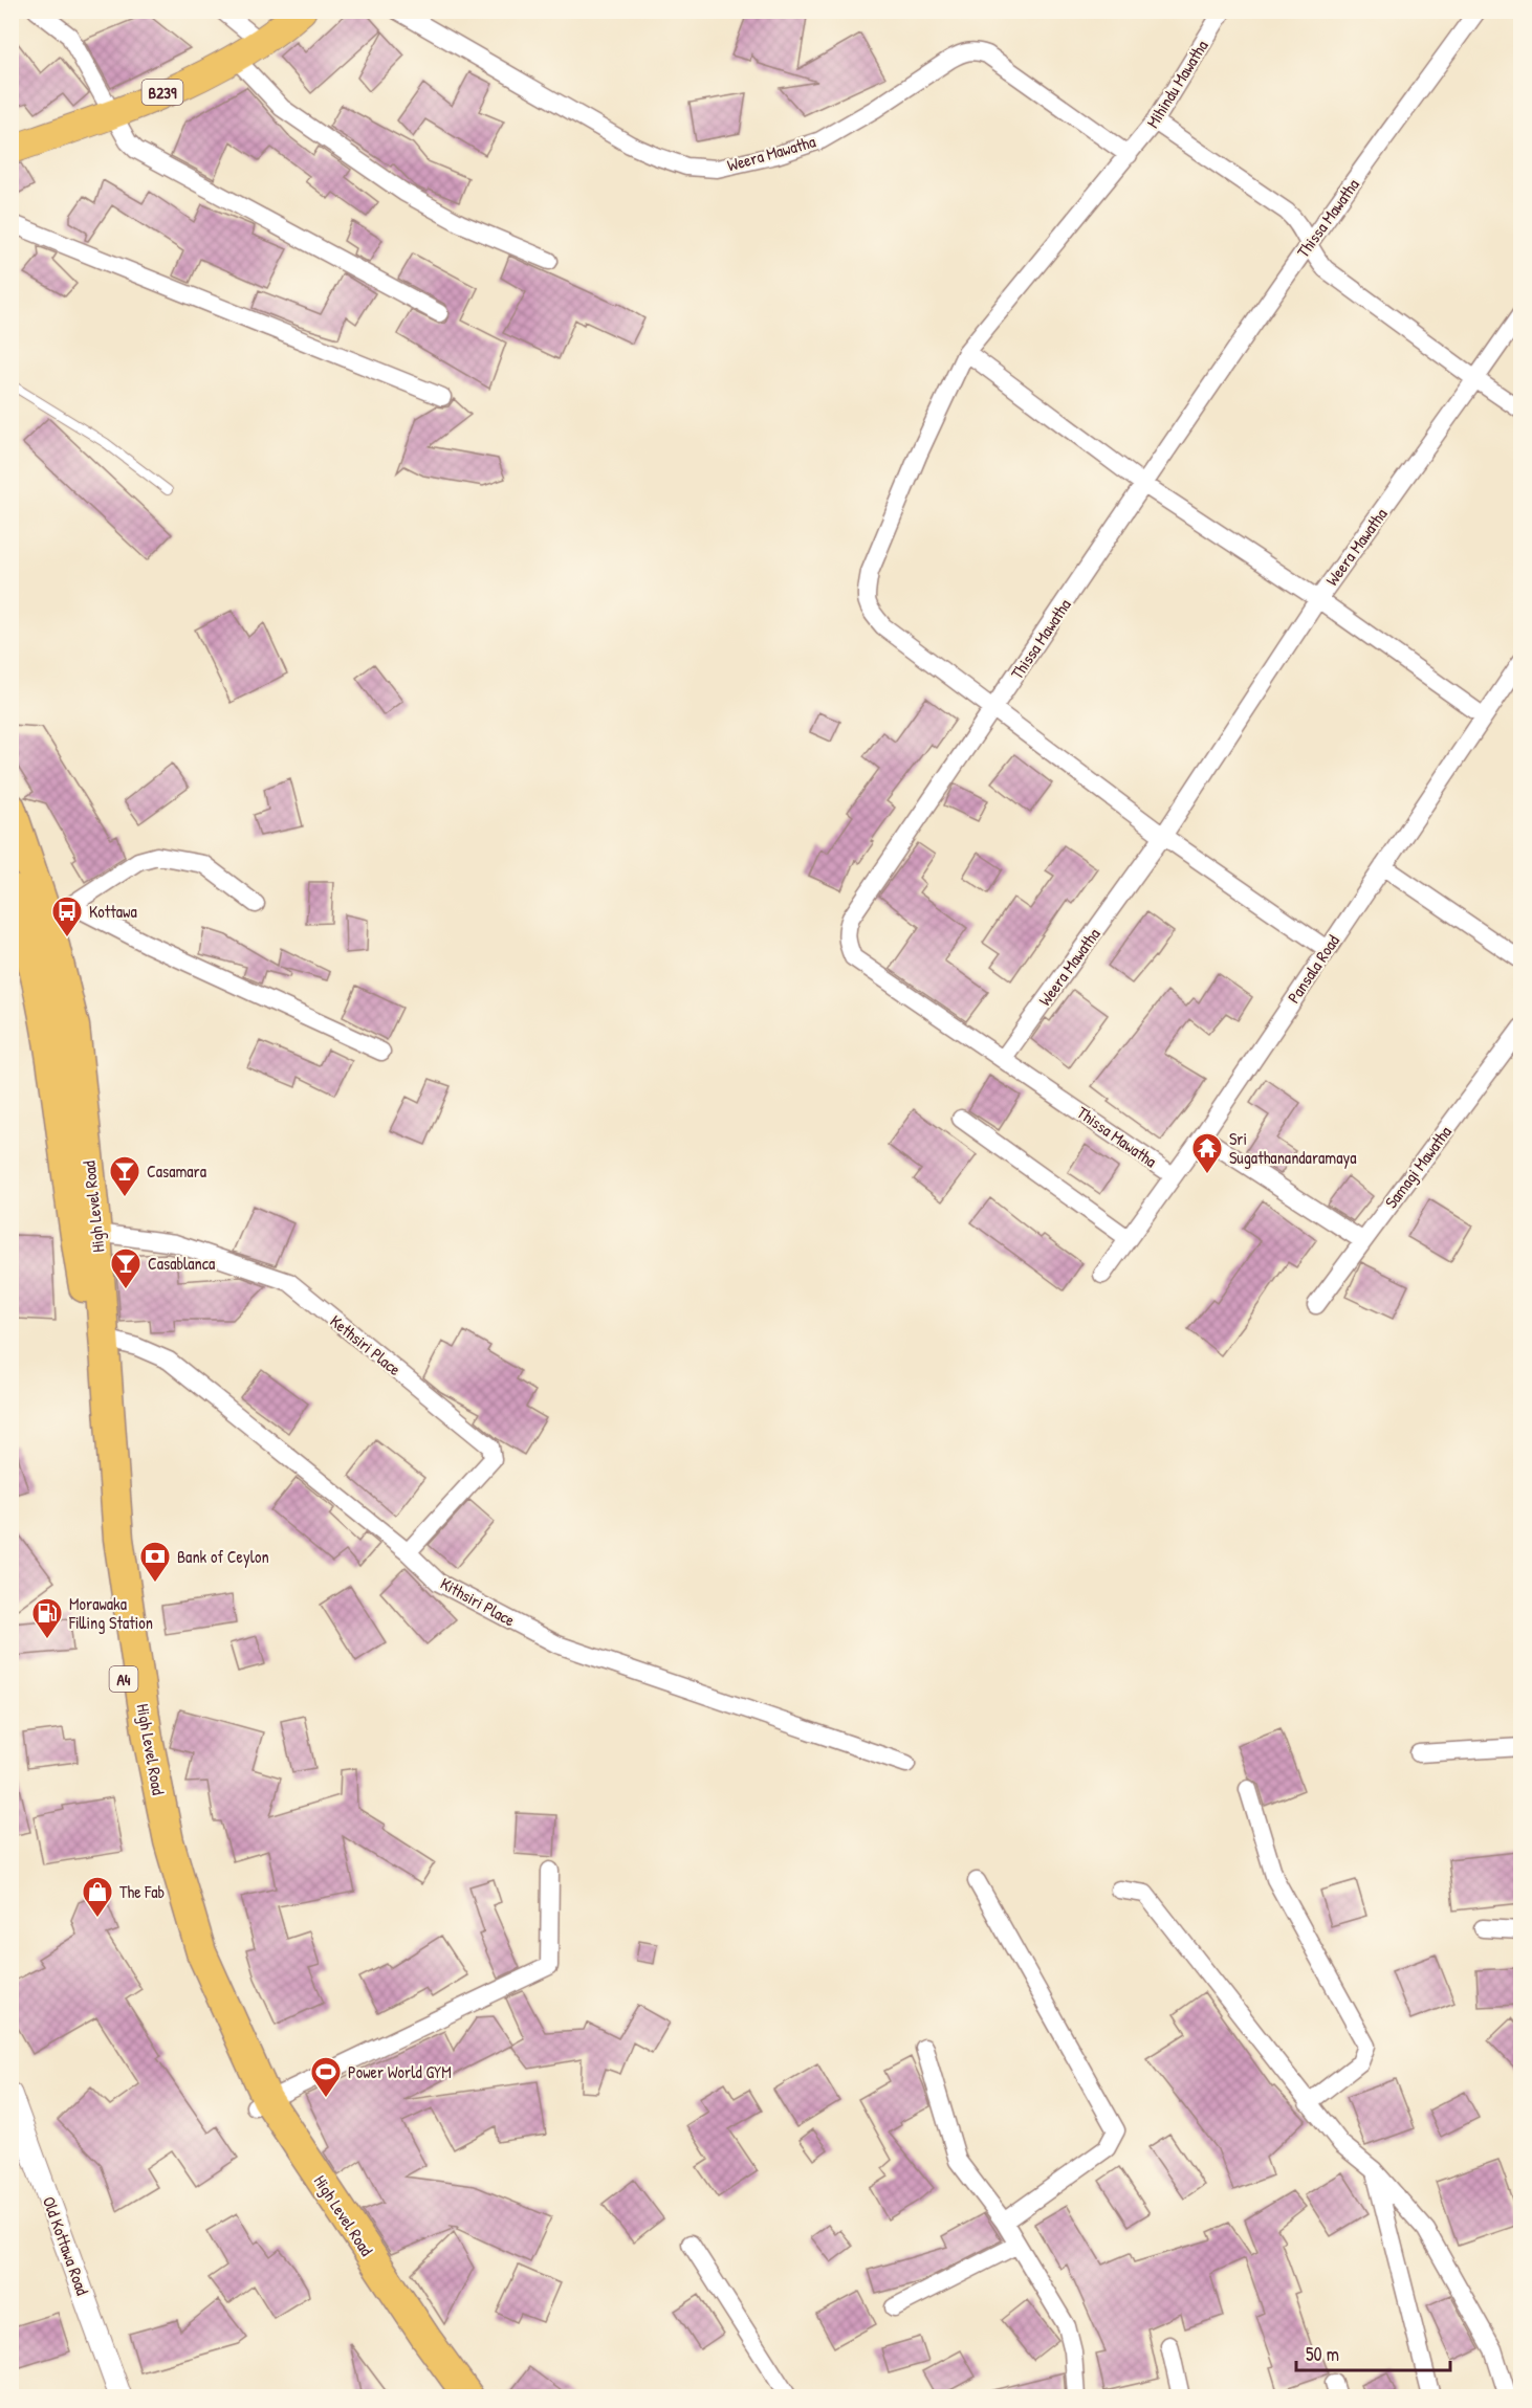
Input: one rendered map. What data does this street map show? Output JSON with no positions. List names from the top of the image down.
{
  "streets": {
    "highway": ["High Level Road", "A4"],
    "main road": ["B239"],
    "street": [
      "Mihindu Mawatha",
      "Weera Mawatha",
      "Thissa Mawatha",
      "Pansala Road",
      "Samagi Mawatha",
      "Kethsiri Place",
      "Kithsiri Place",
      "Old Kottawa Road"
    ]
  },
  "crossings": [
    ["Mihindu Mawatha", "Weera Mawatha"],
    ["Mihindu Mawatha", "Thissa Mawatha"],
    ["Mihindu Mawatha", "Pansala Road"],
    ["Weera Mawatha", "Thissa Mawatha"],
    ["Thissa Mawatha", "Pansala Road"],
    ["High Level Road", "Kethsiri Place"],
    ["High Level Road", "Kithsiri Place"],
    ["Kethsiri Place", "Kithsiri Place"]
  ],
  "places": {
    "bus stop": ["Kottawa"],
    "temple": ["Sri Sugathanandaramaya"],
    "bar": ["Casamara", "Casablanca"],
    "bank": ["Bank of Ceylon"],
    "fuel station": ["Morawaka Filling Station"],
    "shop": ["The Fab"],
    "sports": ["Power World GYM"]
  },
  "scale_bar": "50 m"
}
